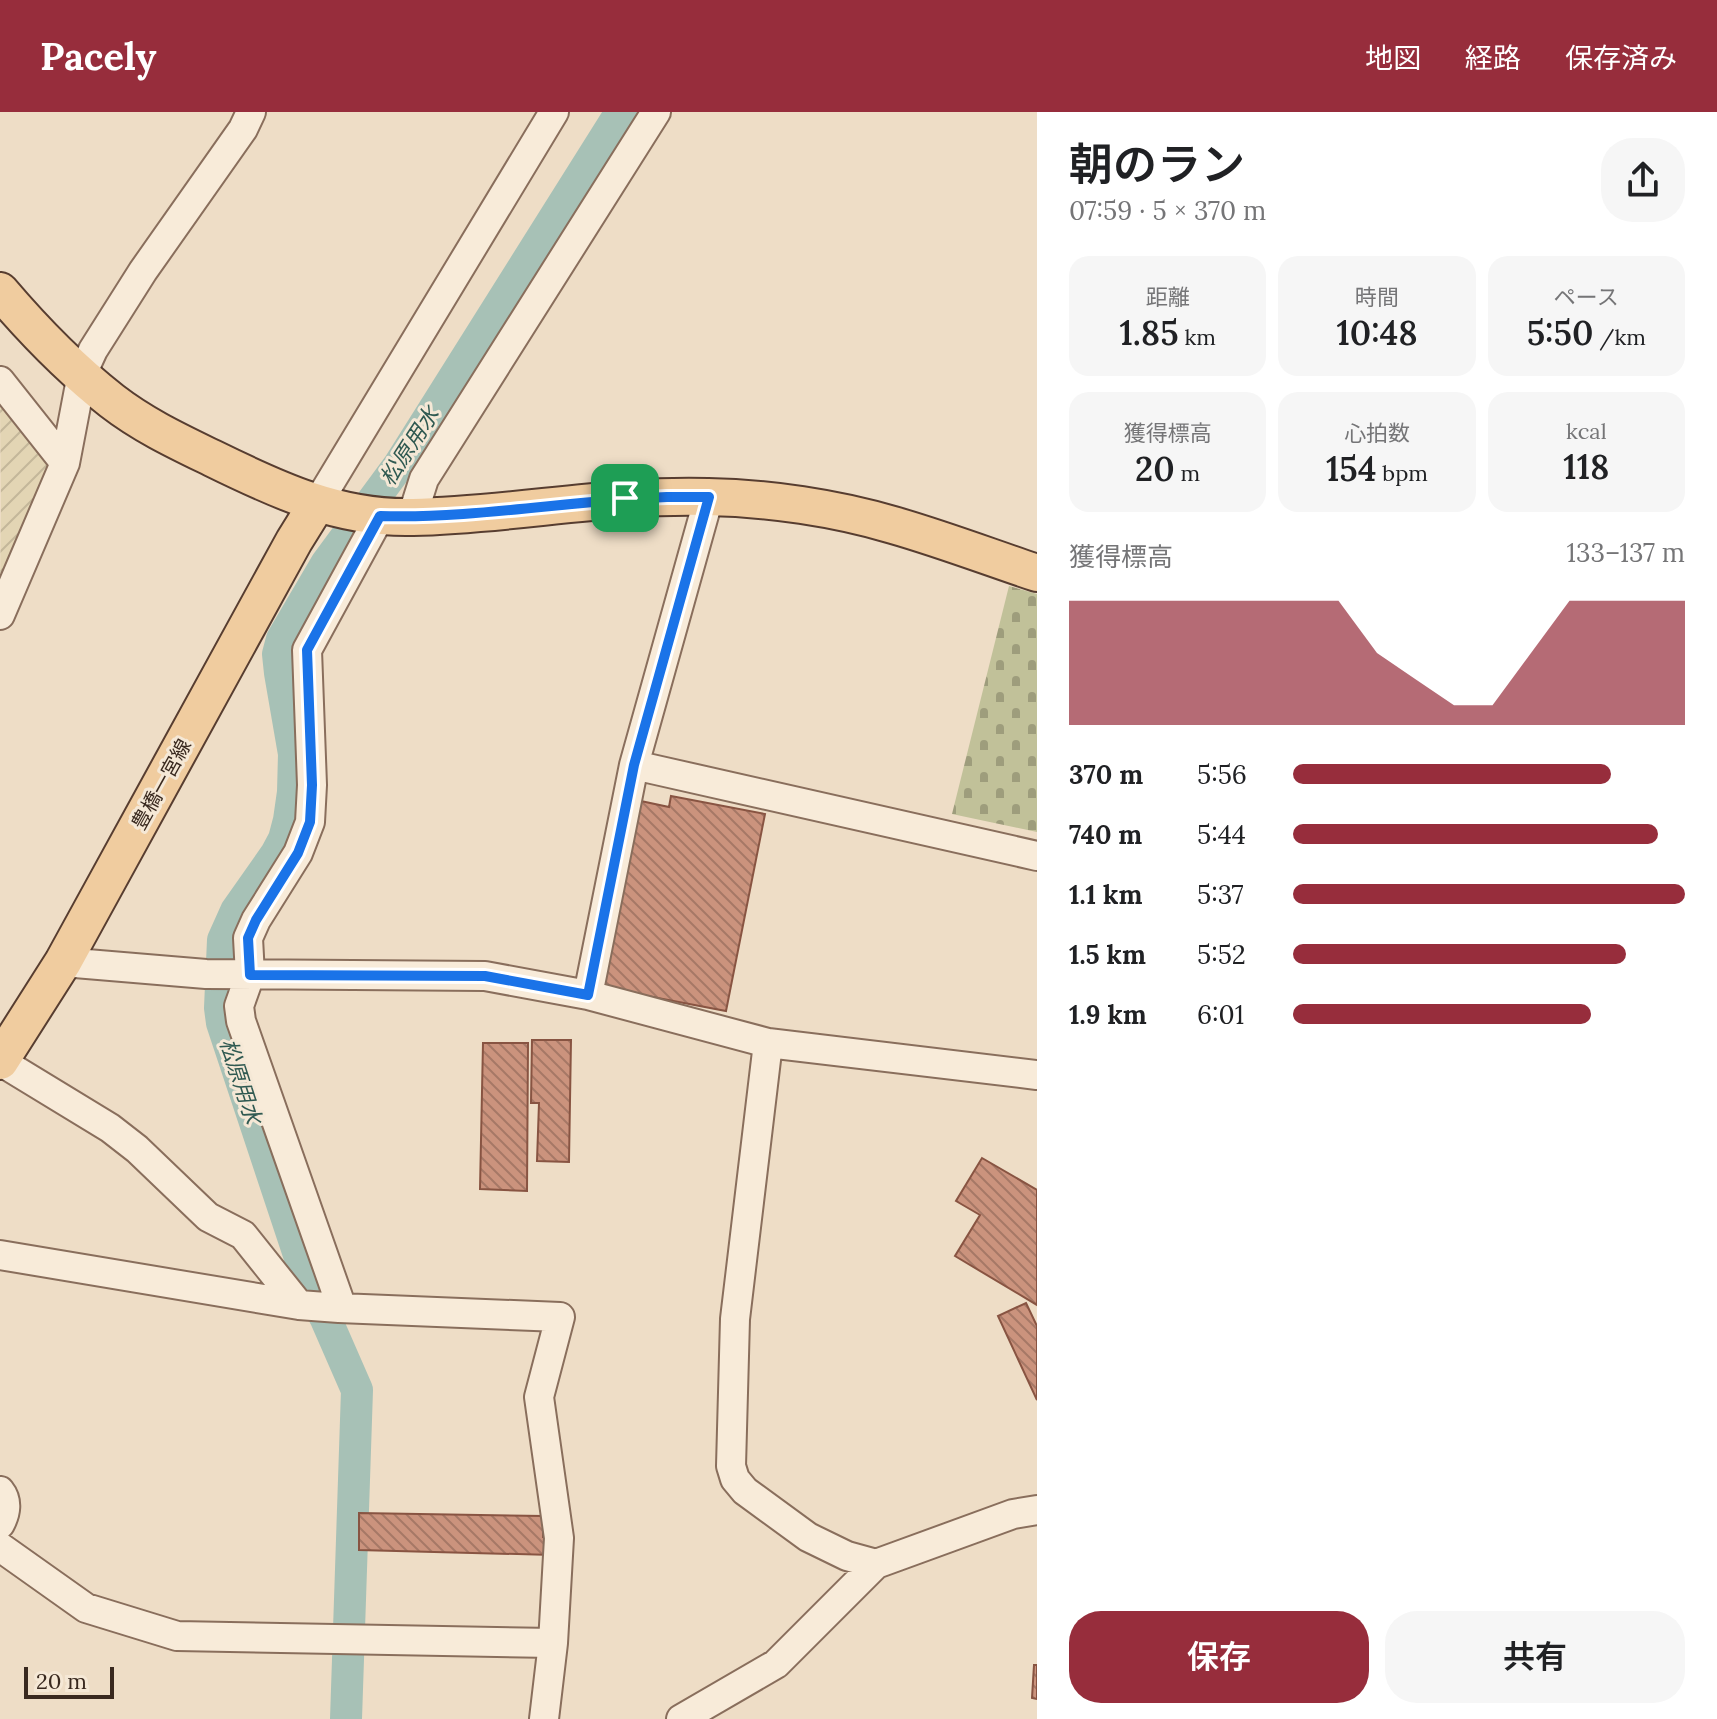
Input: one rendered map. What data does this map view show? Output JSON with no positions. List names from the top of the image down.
{
  "streets": {
    "main road": ["豊橋一宮線"]
  },
  "water": ["松原用水"],
  "scale_bar": "20 m",
  "page": {
    "header": "Pacely",
    "nav": ["地図", "経路", "保存済み"],
    "heading": ["朝のラン", "07:59 · 5 × 370 m"],
    "stats": [
      ["距離", "1.85 km"],
      ["時間", "10:48"],
      ["ペース", "5:50 /km"],
      ["獲得標高", "20 m"],
      ["心拍数", "154 bpm"],
      ["kcal", "118"]
    ],
    "chart": ["獲得標高", "133–137 m"],
    "list": [
      {
        "name": "370 m",
        "note": "5:56"
      },
      {
        "name": "740 m",
        "note": "5:44"
      },
      {
        "name": "1.1 km",
        "note": "5:37"
      },
      {
        "name": "1.5 km",
        "note": "5:52"
      },
      {
        "name": "1.9 km",
        "note": "6:01"
      }
    ],
    "buttons": ["保存", "共有"],
    "scale": "20 m"
  }
}
